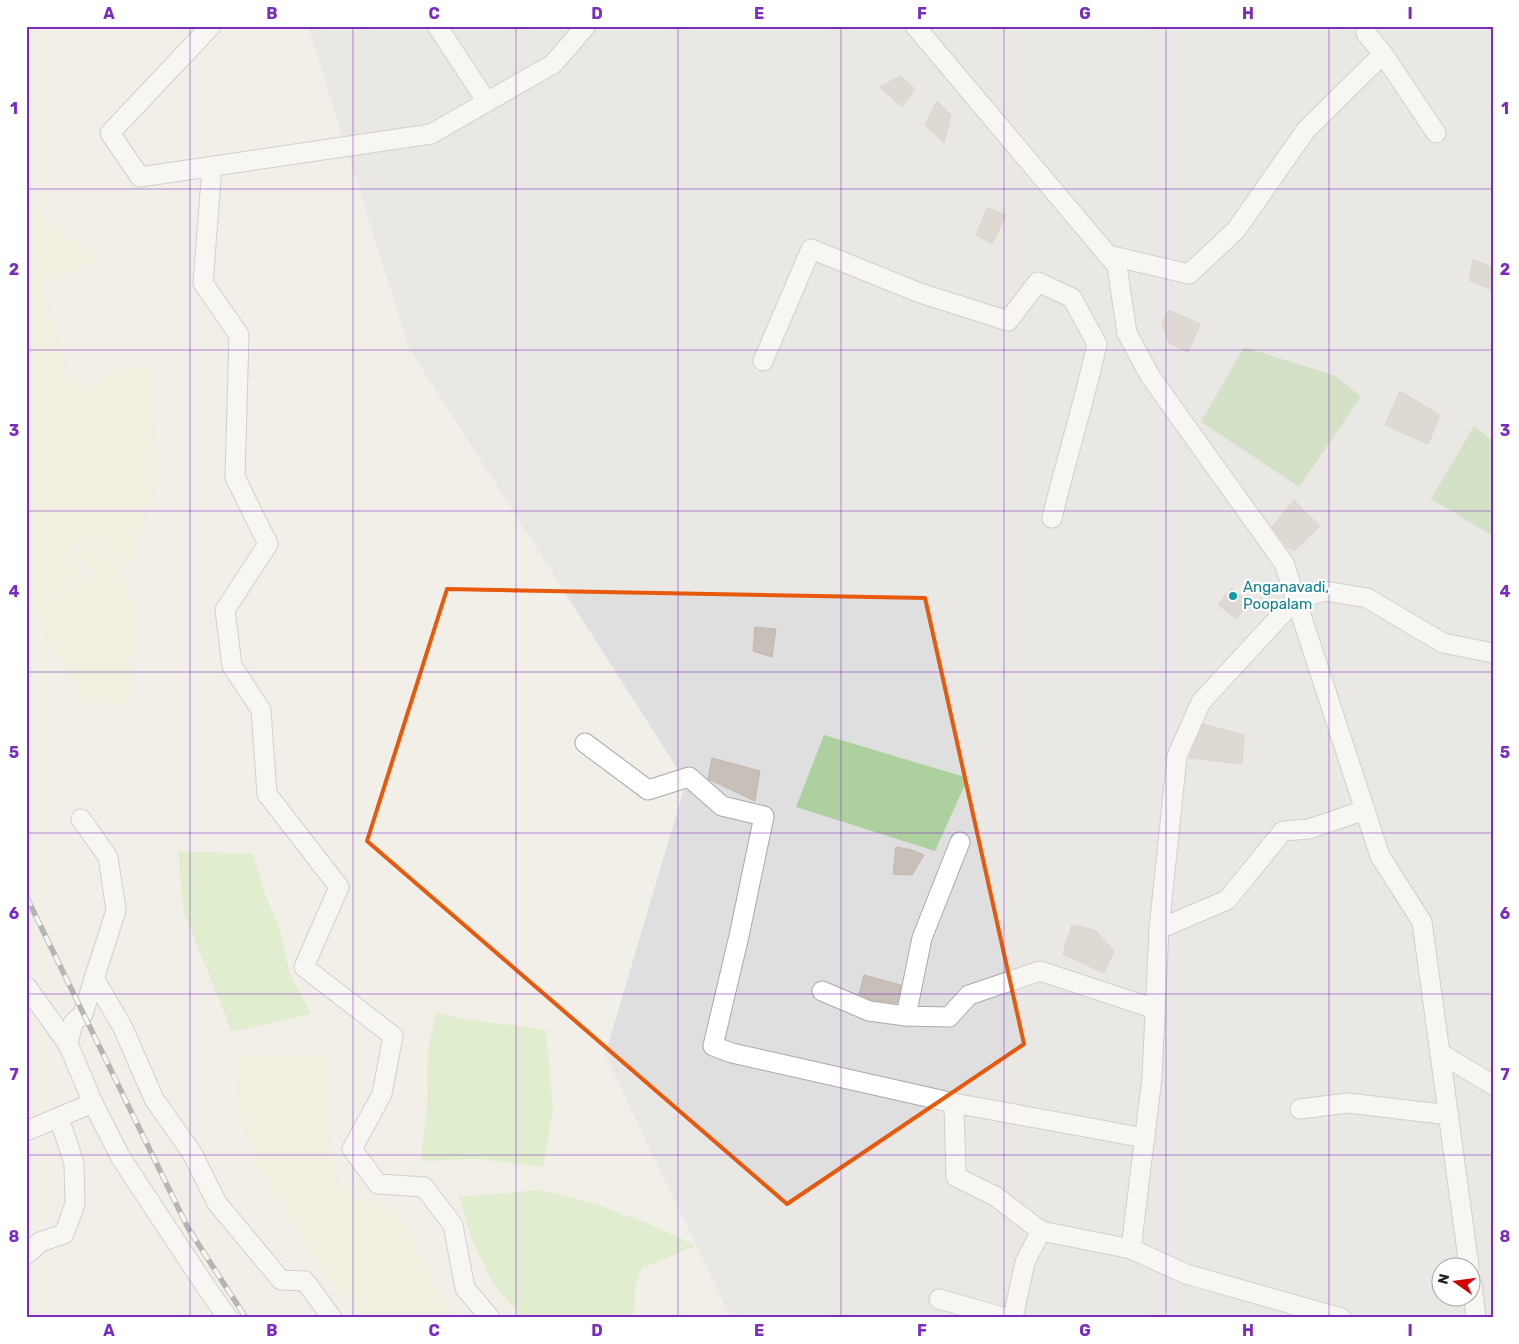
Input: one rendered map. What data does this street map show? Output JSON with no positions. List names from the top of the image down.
{
  "places": ["Anganavadi, Poopalam"],
  "north": "left",
  "grid": {
    "columns": [
      "A",
      "B",
      "C",
      "D",
      "E",
      "F",
      "G",
      "H",
      "I"
    ],
    "rows": [
      "1",
      "2",
      "3",
      "4",
      "5",
      "6",
      "7",
      "8"
    ]
  }
}
